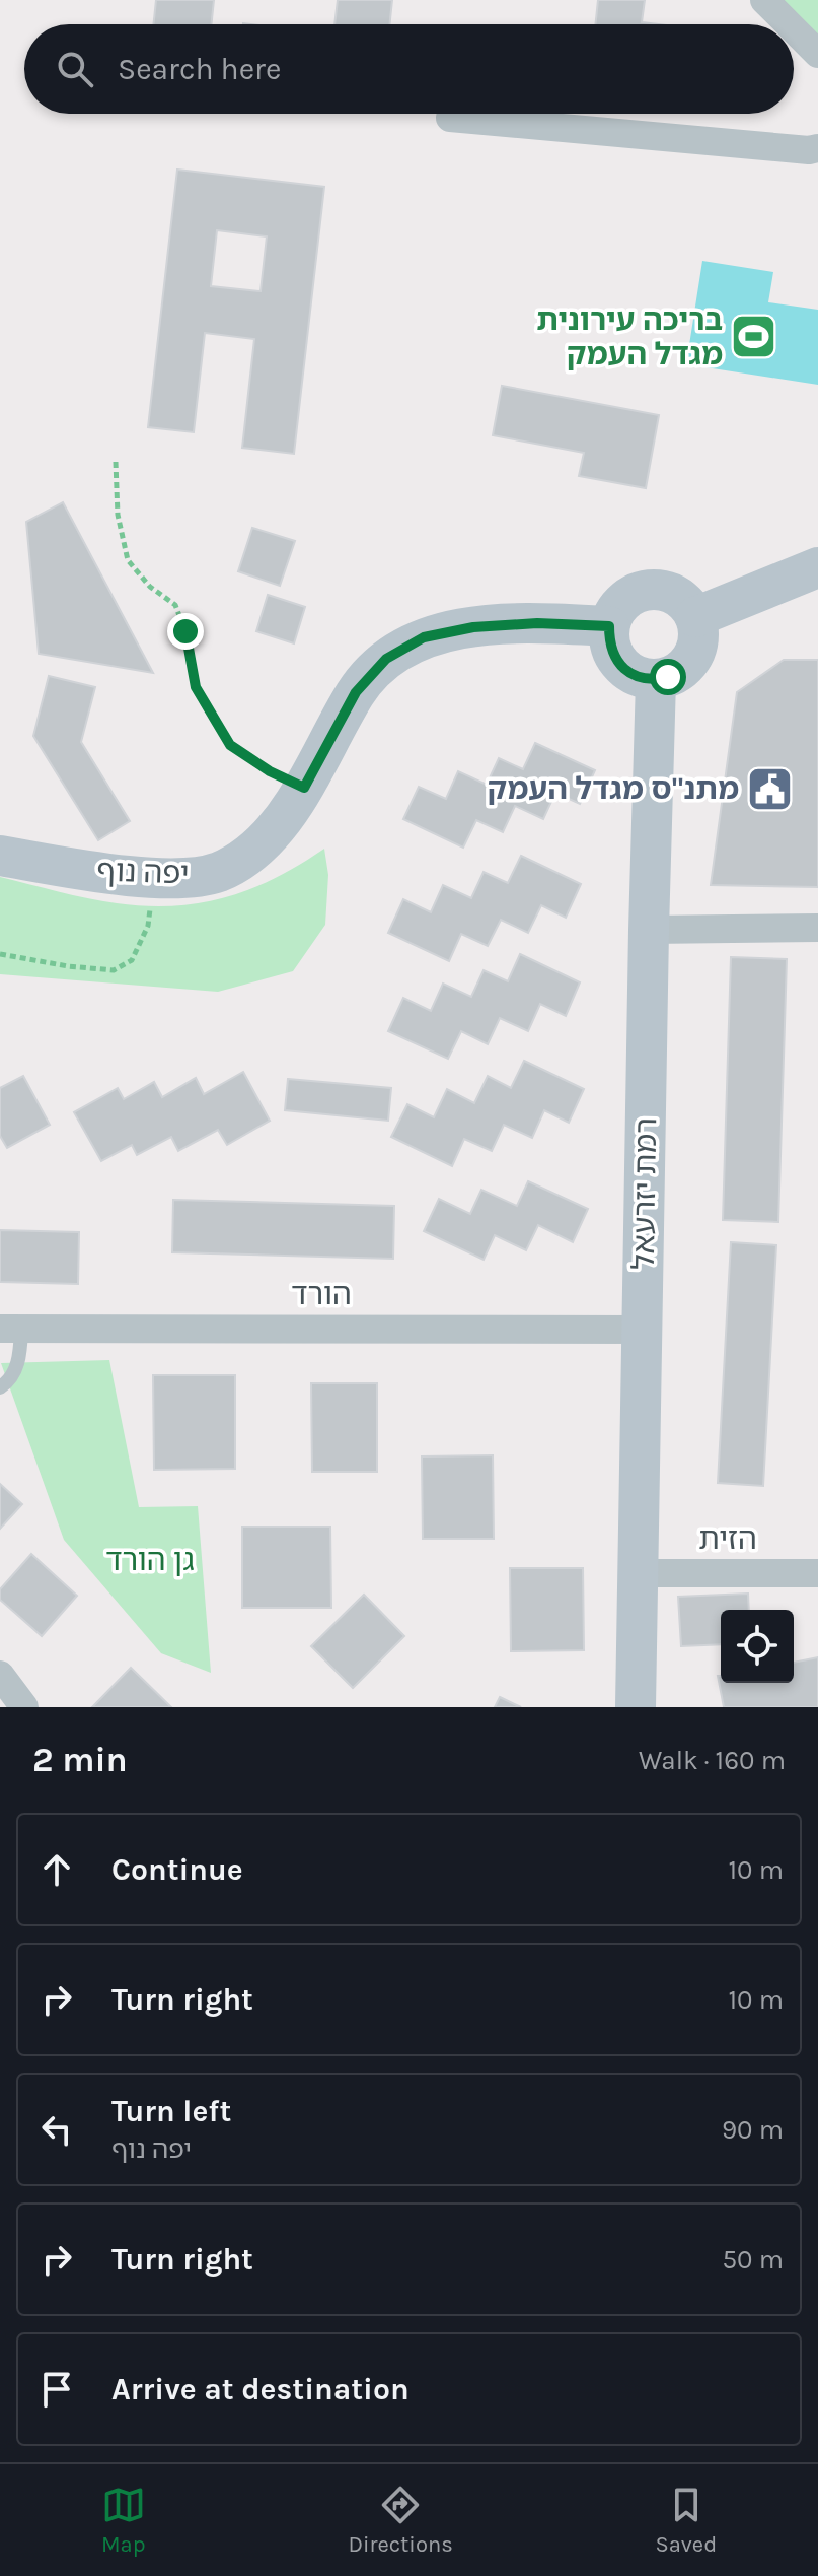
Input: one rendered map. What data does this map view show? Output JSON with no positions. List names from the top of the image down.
{
  "streets": {
    "street": [
      "יפה נוף",
      "רמת יזרעאל",
      "הורד",
      "הזית"
    ]
  },
  "crossings": [
    ["יפה נוף", "רמת יזרעאל"],
    ["רמת יזרעאל", "הורד"],
    ["רמת יזרעאל", "הזית"]
  ],
  "parks": ["גן הורד"],
  "places": {
    "sports": ["בריכה עירונית מגדל העמק"],
    "public building": ["מתנ\"ס מגדל העמק"]
  },
  "page": {
    "search": "Search here",
    "heading": ["2 min", "Walk · 160 m"],
    "list": [
      ["Continue", "10 m"],
      ["Turn right", "10 m"],
      ["Turn left", "יפה נוף", "90 m"],
      ["Turn right", "50 m"],
      "Arrive at destination"
    ],
    "nav": ["Map", "Directions", "Saved"]
  }
}
